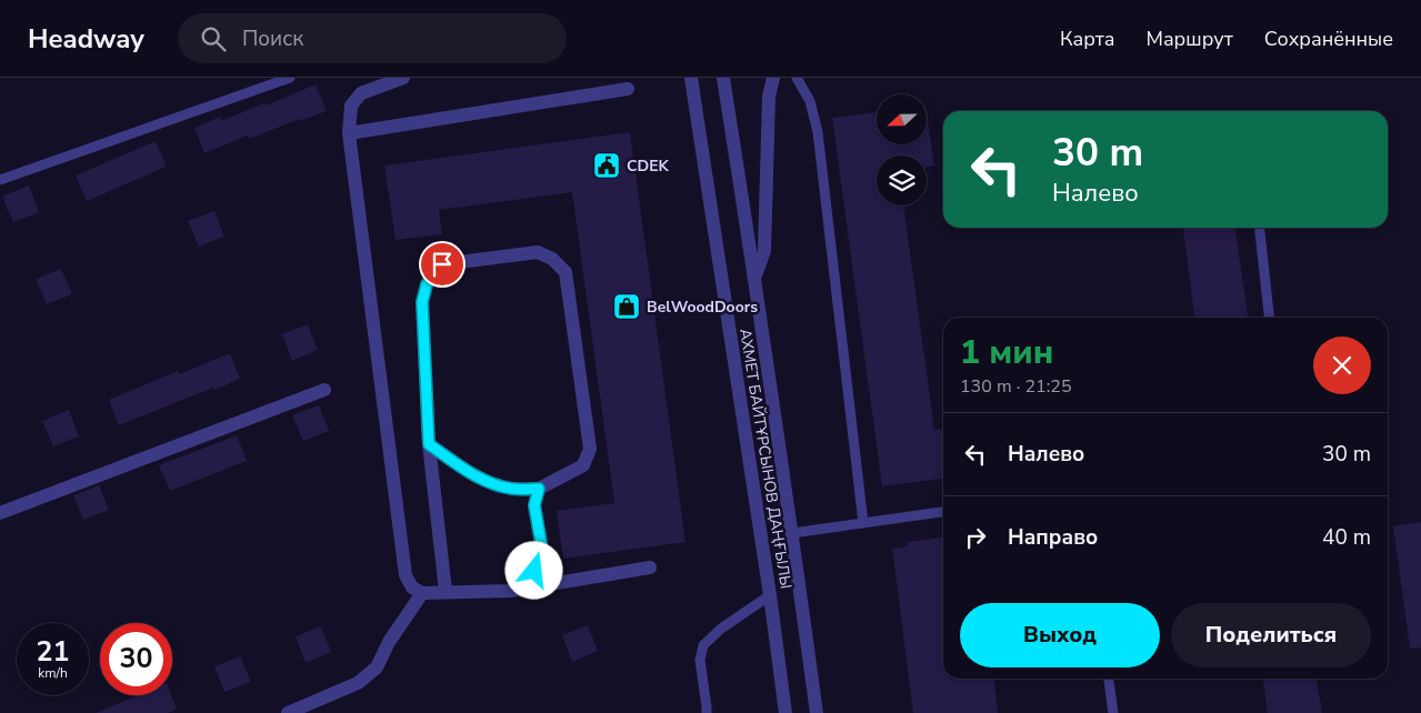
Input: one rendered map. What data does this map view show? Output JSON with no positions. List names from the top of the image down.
{
  "streets": {
    "street": ["АХМЕТ БАЙТҰРСЫНОВ ДАҢҒЫЛЫ"]
  },
  "places": {
    "public building": ["CDEK"],
    "shop": ["BelWoodDoors"]
  },
  "north": "left",
  "page": {
    "header": "Headway",
    "search": "Поиск",
    "nav": ["Карта", "Маршрут", "Сохранённые"],
    "turn": ["30 m", "Налево"],
    "heading": ["1 мин", "130 m · 21:25"],
    "list": [
      {
        "name": "Налево",
        "value": "30 m"
      },
      {
        "name": "Направо",
        "value": "40 m"
      }
    ],
    "buttons": ["Выход", "Поделиться"],
    "speed": "21 km/h",
    "limit": "30"
  }
}
